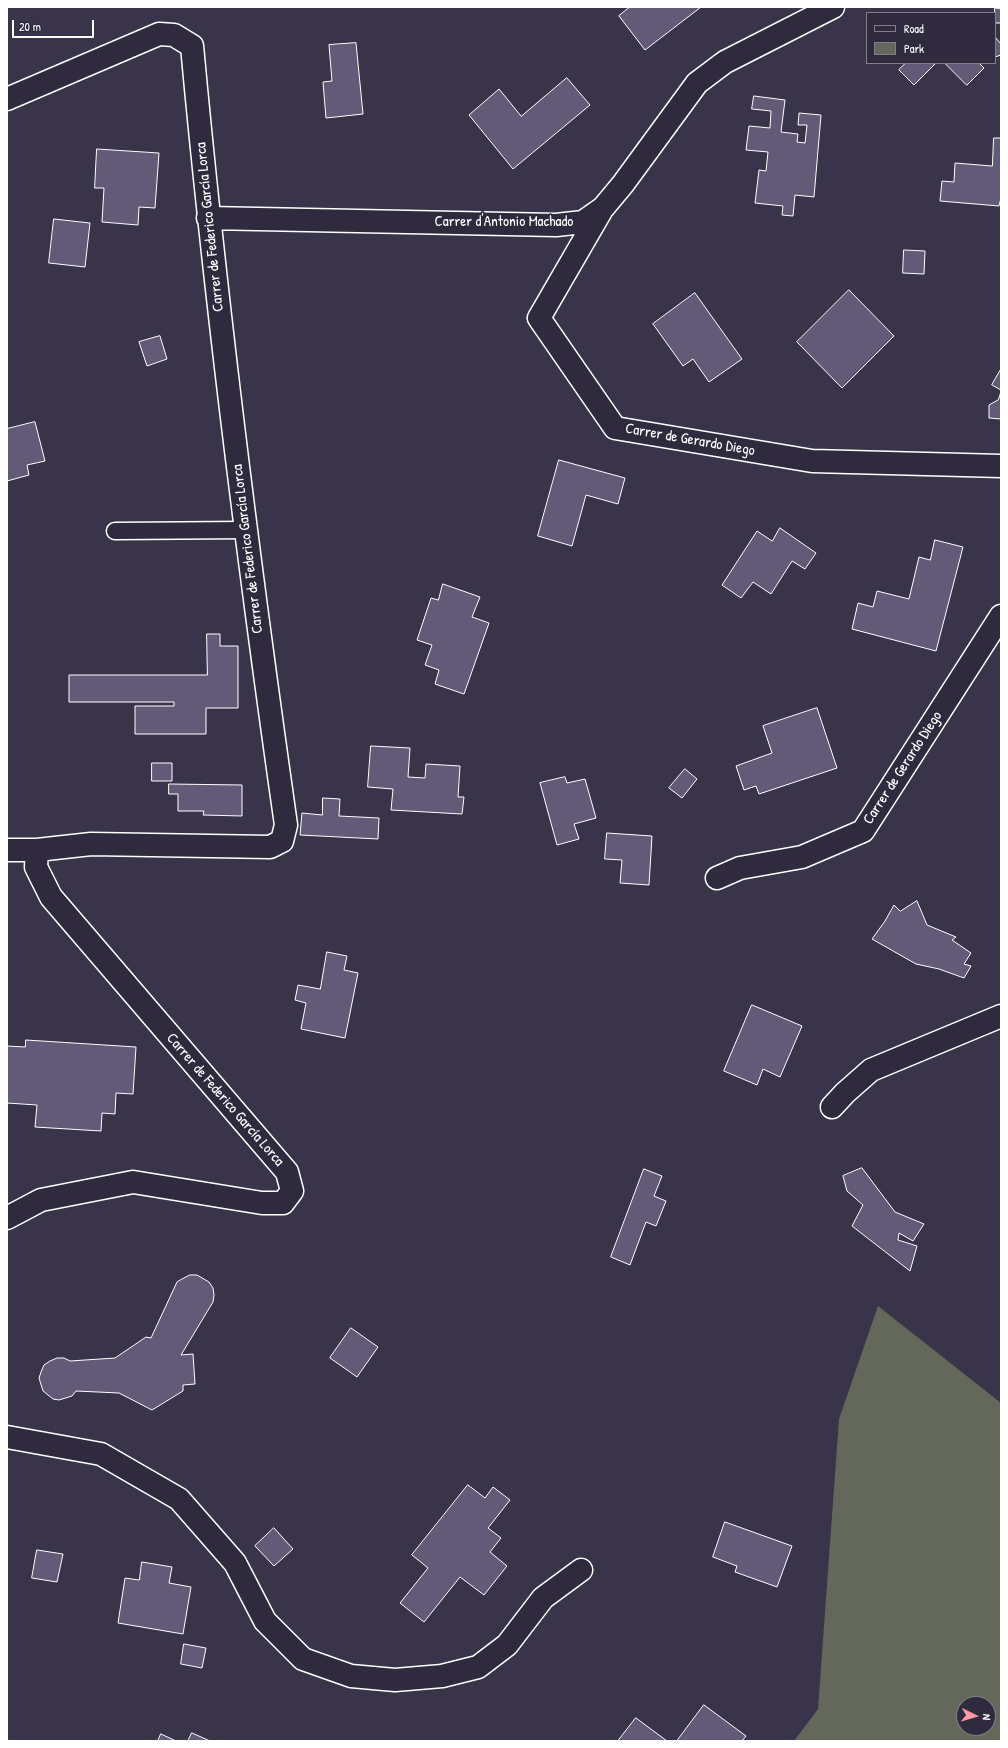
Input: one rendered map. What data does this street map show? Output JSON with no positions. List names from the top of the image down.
{
  "streets": {
    "street": ["Carrer d'Antonio Machado", "Carrer de Federico García Lorca", "Carrer de Gerardo Diego"]
  },
  "crossings": [
    ["Carrer d'Antonio Machado", "Carrer de Federico García Lorca"],
    ["Carrer d'Antonio Machado", "Carrer de Gerardo Diego"]
  ],
  "legend": ["Road", "Park"],
  "scale_bar": "20 m",
  "north": "right"
}
